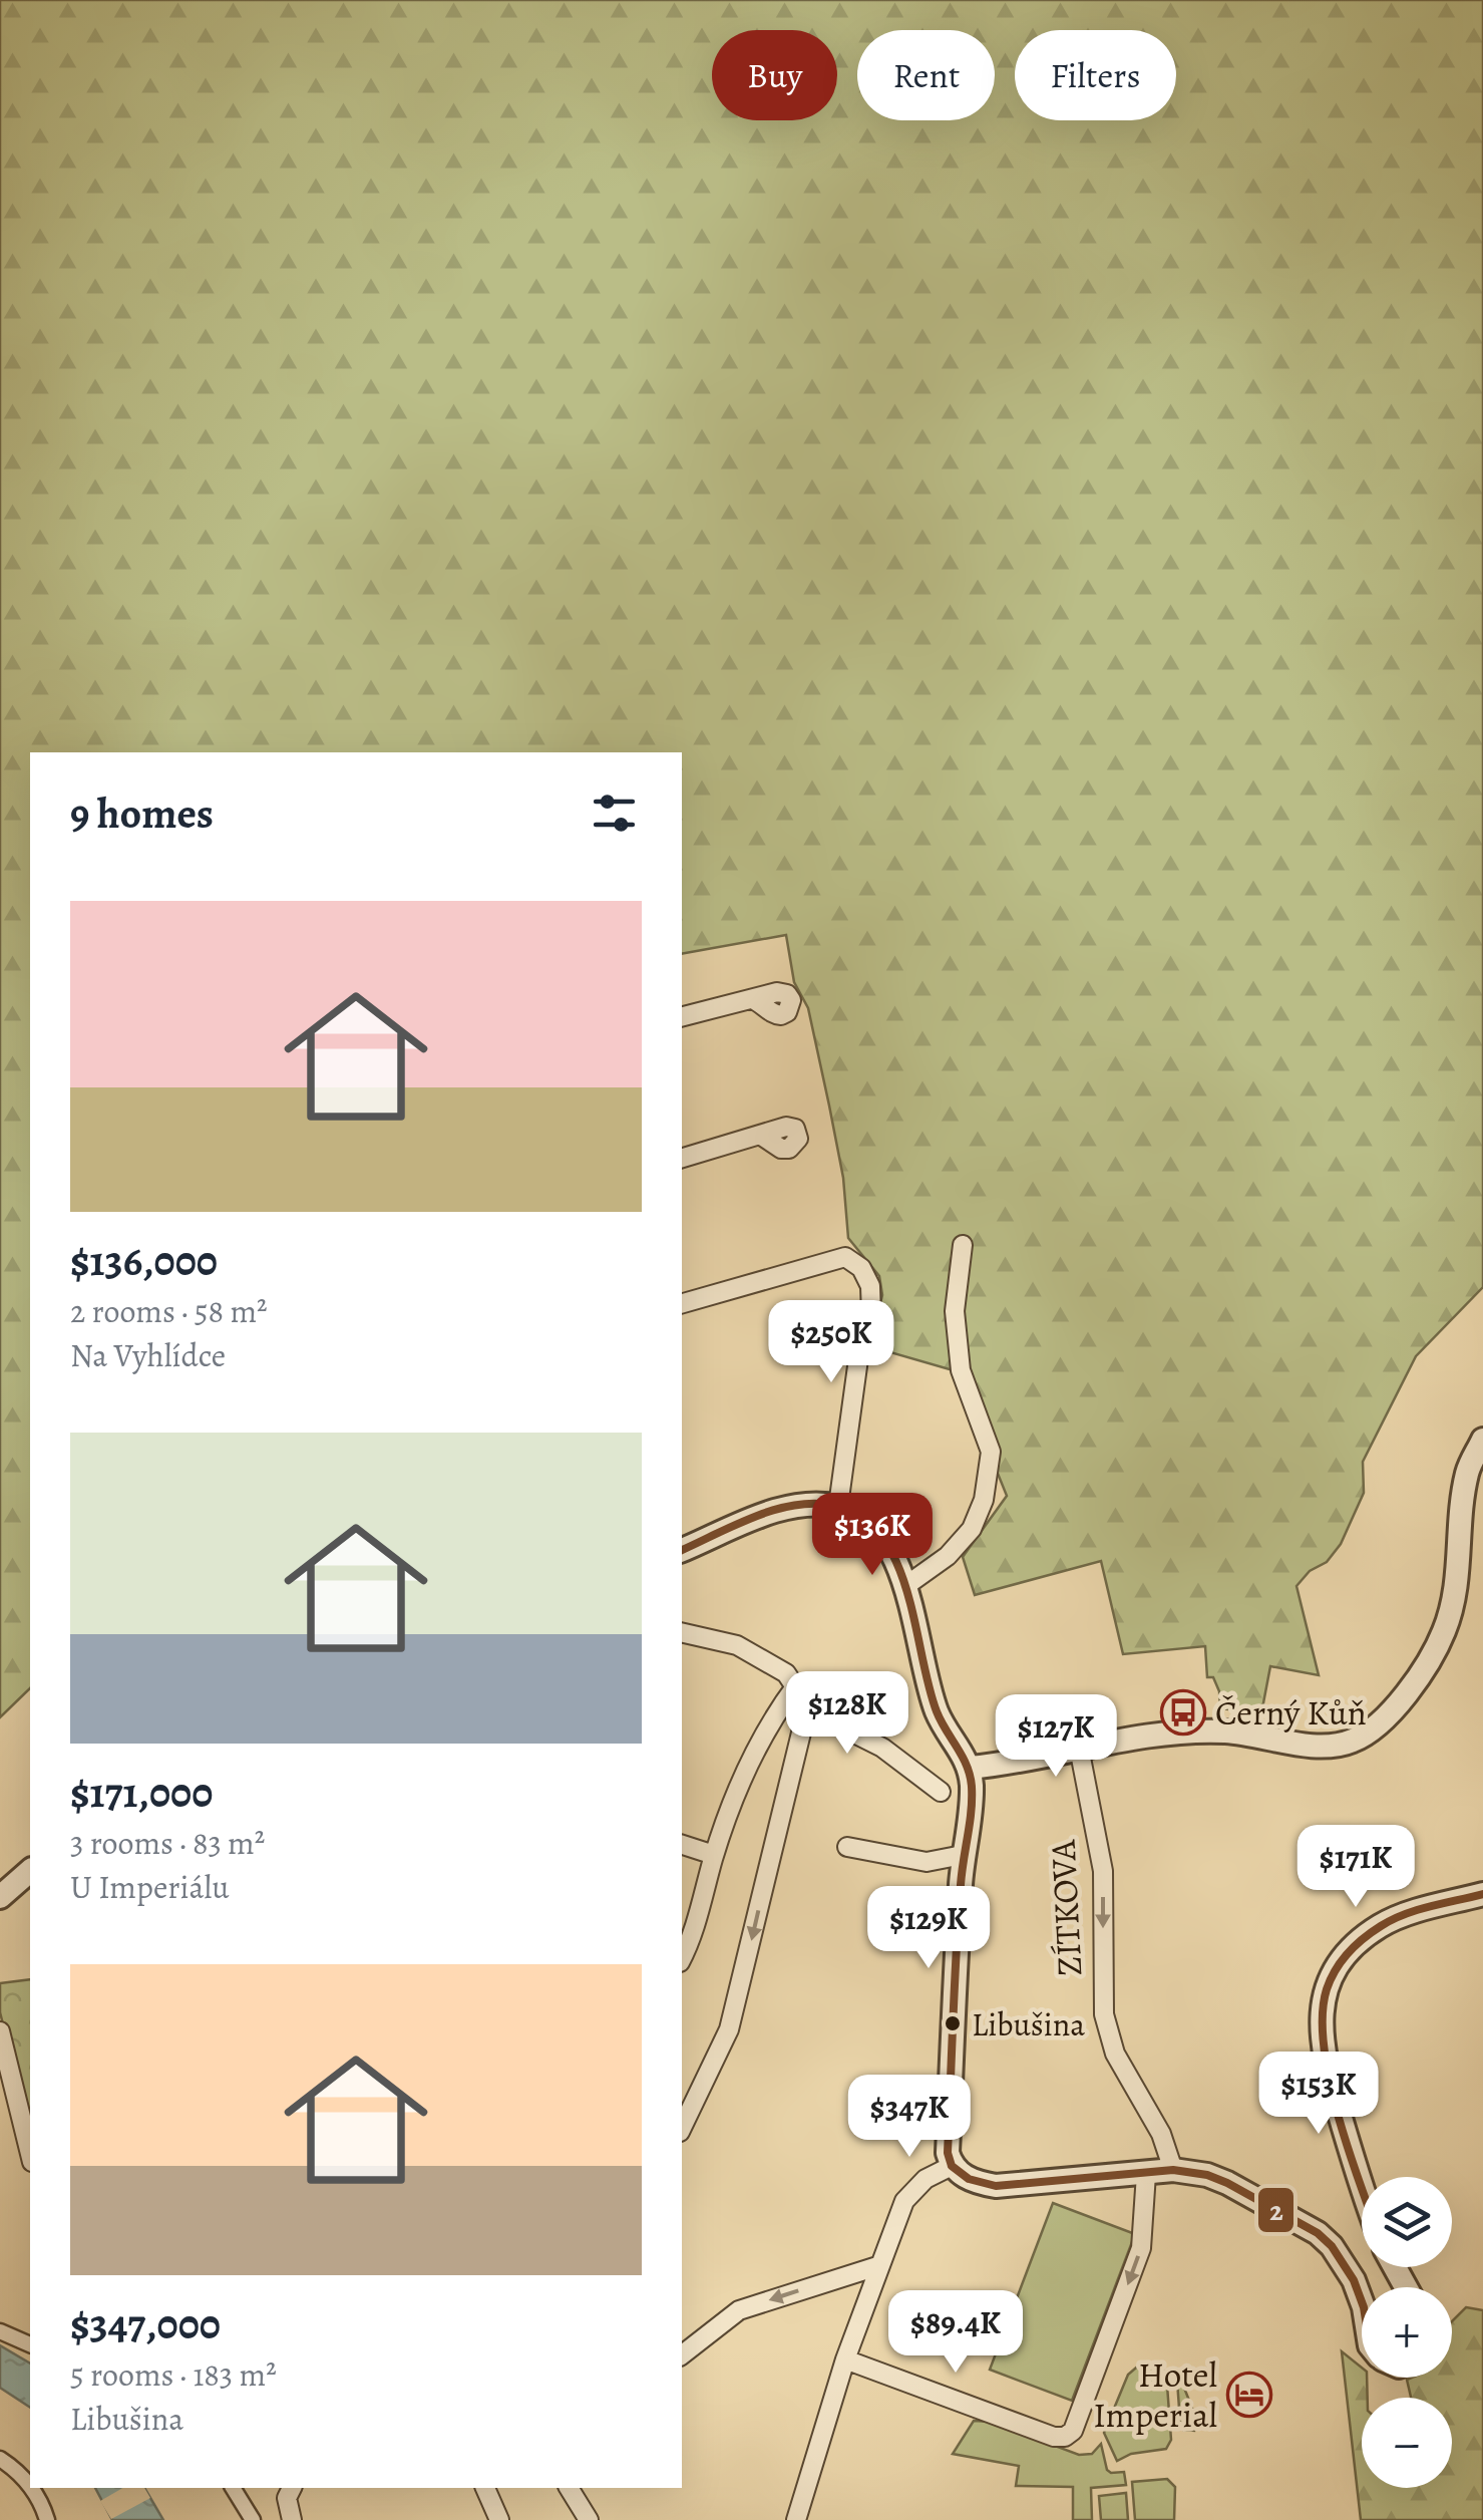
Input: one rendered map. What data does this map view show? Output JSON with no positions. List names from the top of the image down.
{
  "streets": {
    "street": ["ZÍTKOVA"]
  },
  "places": {
    "bus stop": ["Černý Kůň"],
    "other": ["Libušina"],
    "hotel": ["Hotel Imperial"]
  },
  "lines": ["transit line 2"],
  "page": {
    "chip": ["Buy", "Rent", "Filters"],
    "heading": "9 homes",
    "list": [
      {
        "name": "$136,000",
        "note": "2 rooms · 58 m² · Na Vyhlídce"
      },
      {
        "name": "$171,000",
        "note": "3 rooms · 83 m² · U Imperiálu"
      },
      {
        "name": "$347,000",
        "note": "5 rooms · 183 m² · Libušina"
      }
    ],
    "price": [
      "$250K",
      "$136K",
      "$128K",
      "$127K",
      "$171K",
      "$129K",
      "$153K",
      "$347K",
      "$89.4K"
    ],
    "map_buttons": ["+", "−"]
  }
}
